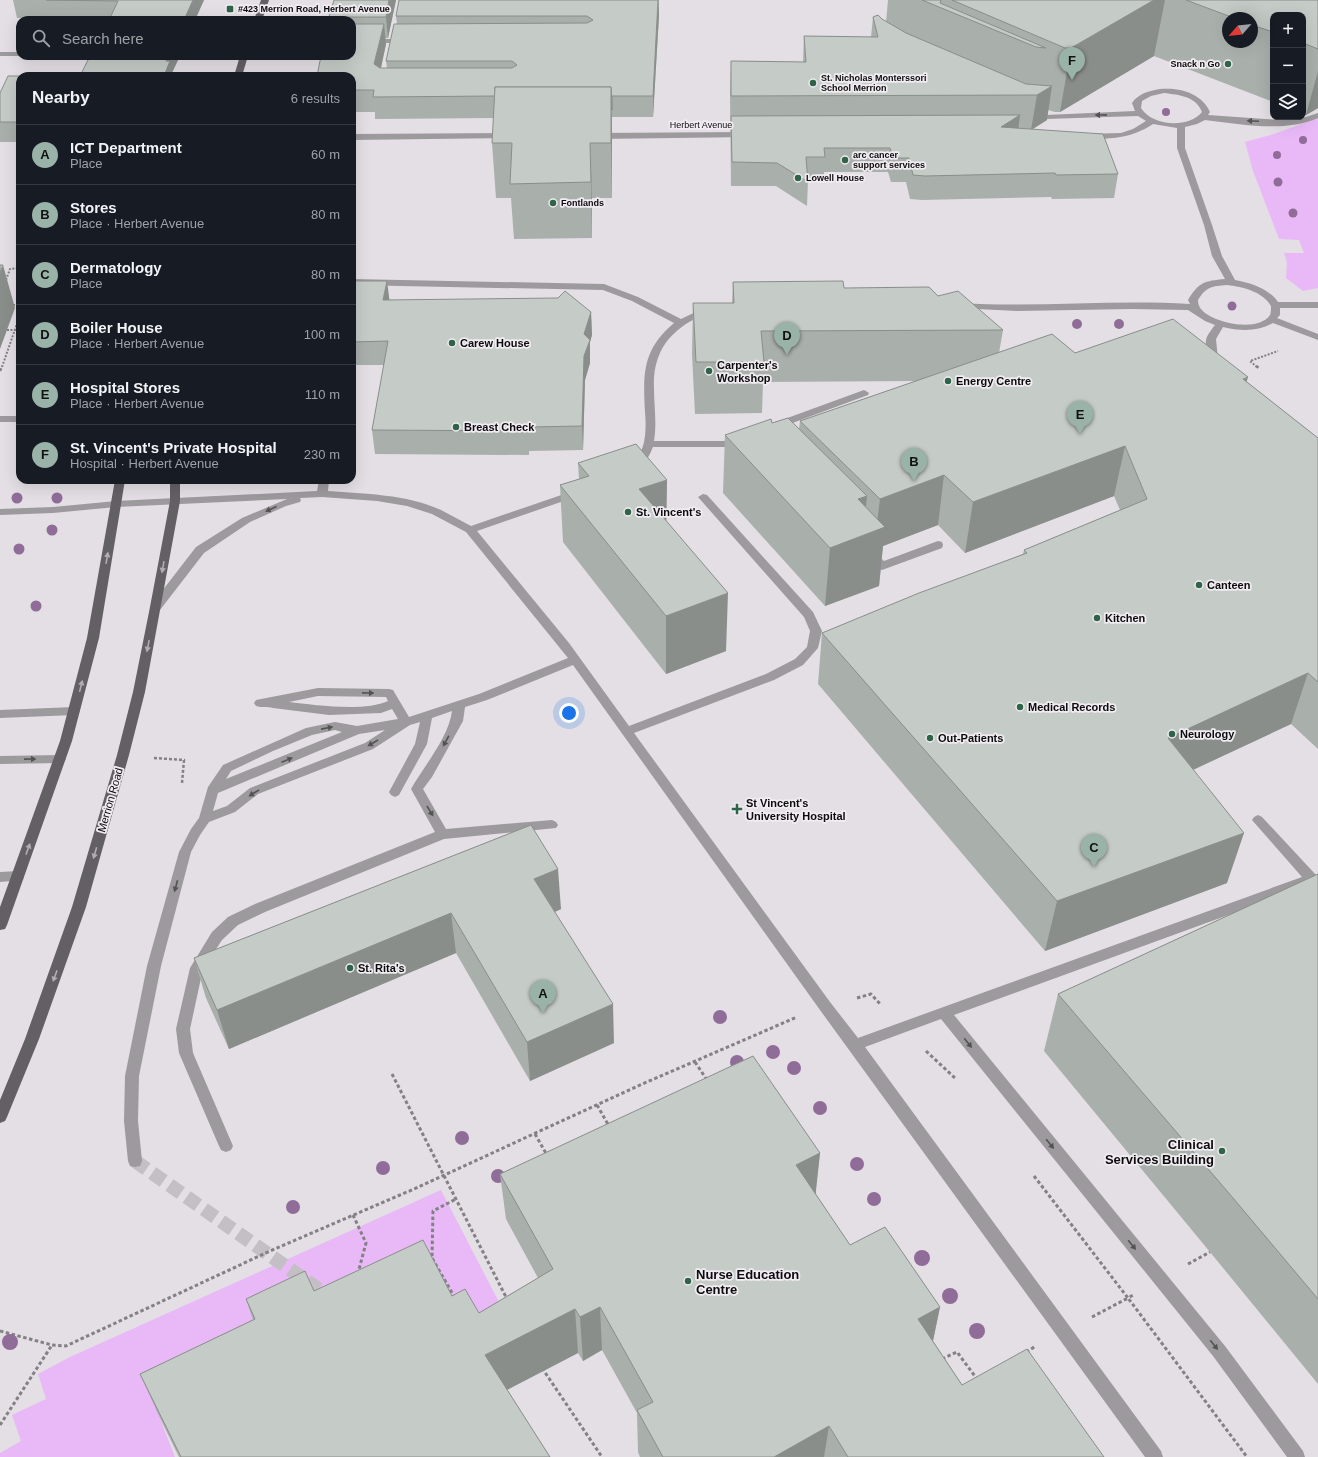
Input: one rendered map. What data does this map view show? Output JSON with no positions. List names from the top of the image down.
{
  "streets": {
    "main road": ["Merrion Road"],
    "street": ["Herbert Avenue"]
  },
  "places": {
    "transit": ["#423 Merrion Road, Herbert Avenue"],
    "other": [
      "Snack n Go",
      "St. Nicholas Monterssori School Merrion",
      "arc cancer support services",
      "Lowell House",
      "Fontlands",
      "Carew House",
      "Carpenter's Workshop",
      "Energy Centre",
      "Breast Check",
      "St. Vincent's",
      "Canteen",
      "Kitchen",
      "Medical Records",
      "Neurology",
      "Out-Patients",
      "St. Rita's",
      "Clinical Services Building",
      "Nurse Education Centre"
    ],
    "health": ["St Vincent's University Hospital"]
  },
  "north": "bottom left",
  "page": {
    "map_buttons": ["+", "−"],
    "search": "Search here",
    "pins": [
      "F",
      "D",
      "E",
      "B",
      "C",
      "A"
    ],
    "heading": ["Nearby", "6 results"],
    "list": [
      {
        "mark": "A",
        "name": "ICT Department",
        "note": "Place",
        "value": "60 m"
      },
      {
        "mark": "B",
        "name": "Stores",
        "note": "Place · Herbert Avenue",
        "value": "80 m"
      },
      {
        "mark": "C",
        "name": "Dermatology",
        "note": "Place",
        "value": "80 m"
      },
      {
        "mark": "D",
        "name": "Boiler House",
        "note": "Place · Herbert Avenue",
        "value": "100 m"
      },
      {
        "mark": "E",
        "name": "Hospital Stores",
        "note": "Place · Herbert Avenue",
        "value": "110 m"
      },
      {
        "mark": "F",
        "name": "St. Vincent's Private Hospital",
        "note": "Hospital · Herbert Avenue",
        "value": "230 m"
      }
    ]
  }
}
